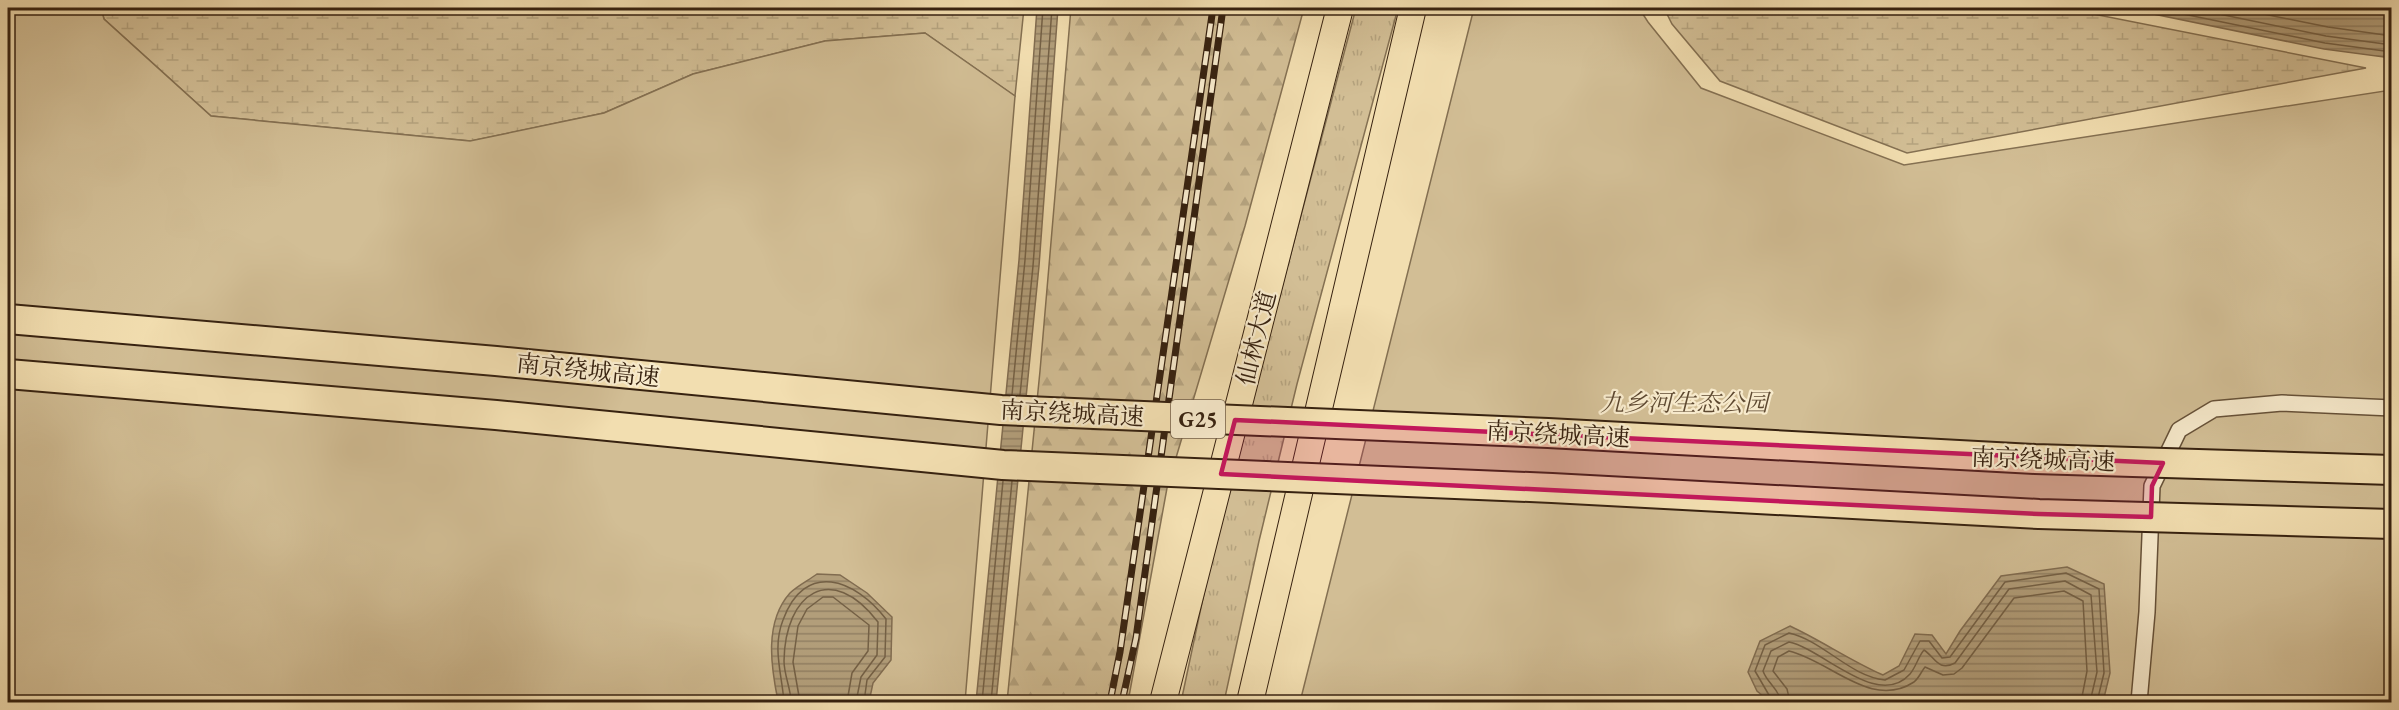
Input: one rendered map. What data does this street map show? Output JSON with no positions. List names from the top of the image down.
{
  "streets": {
    "highway": ["南京绕城高速", "G25"],
    "main road": ["仙林大道"]
  },
  "parks": ["九乡河生态公园"]
}
